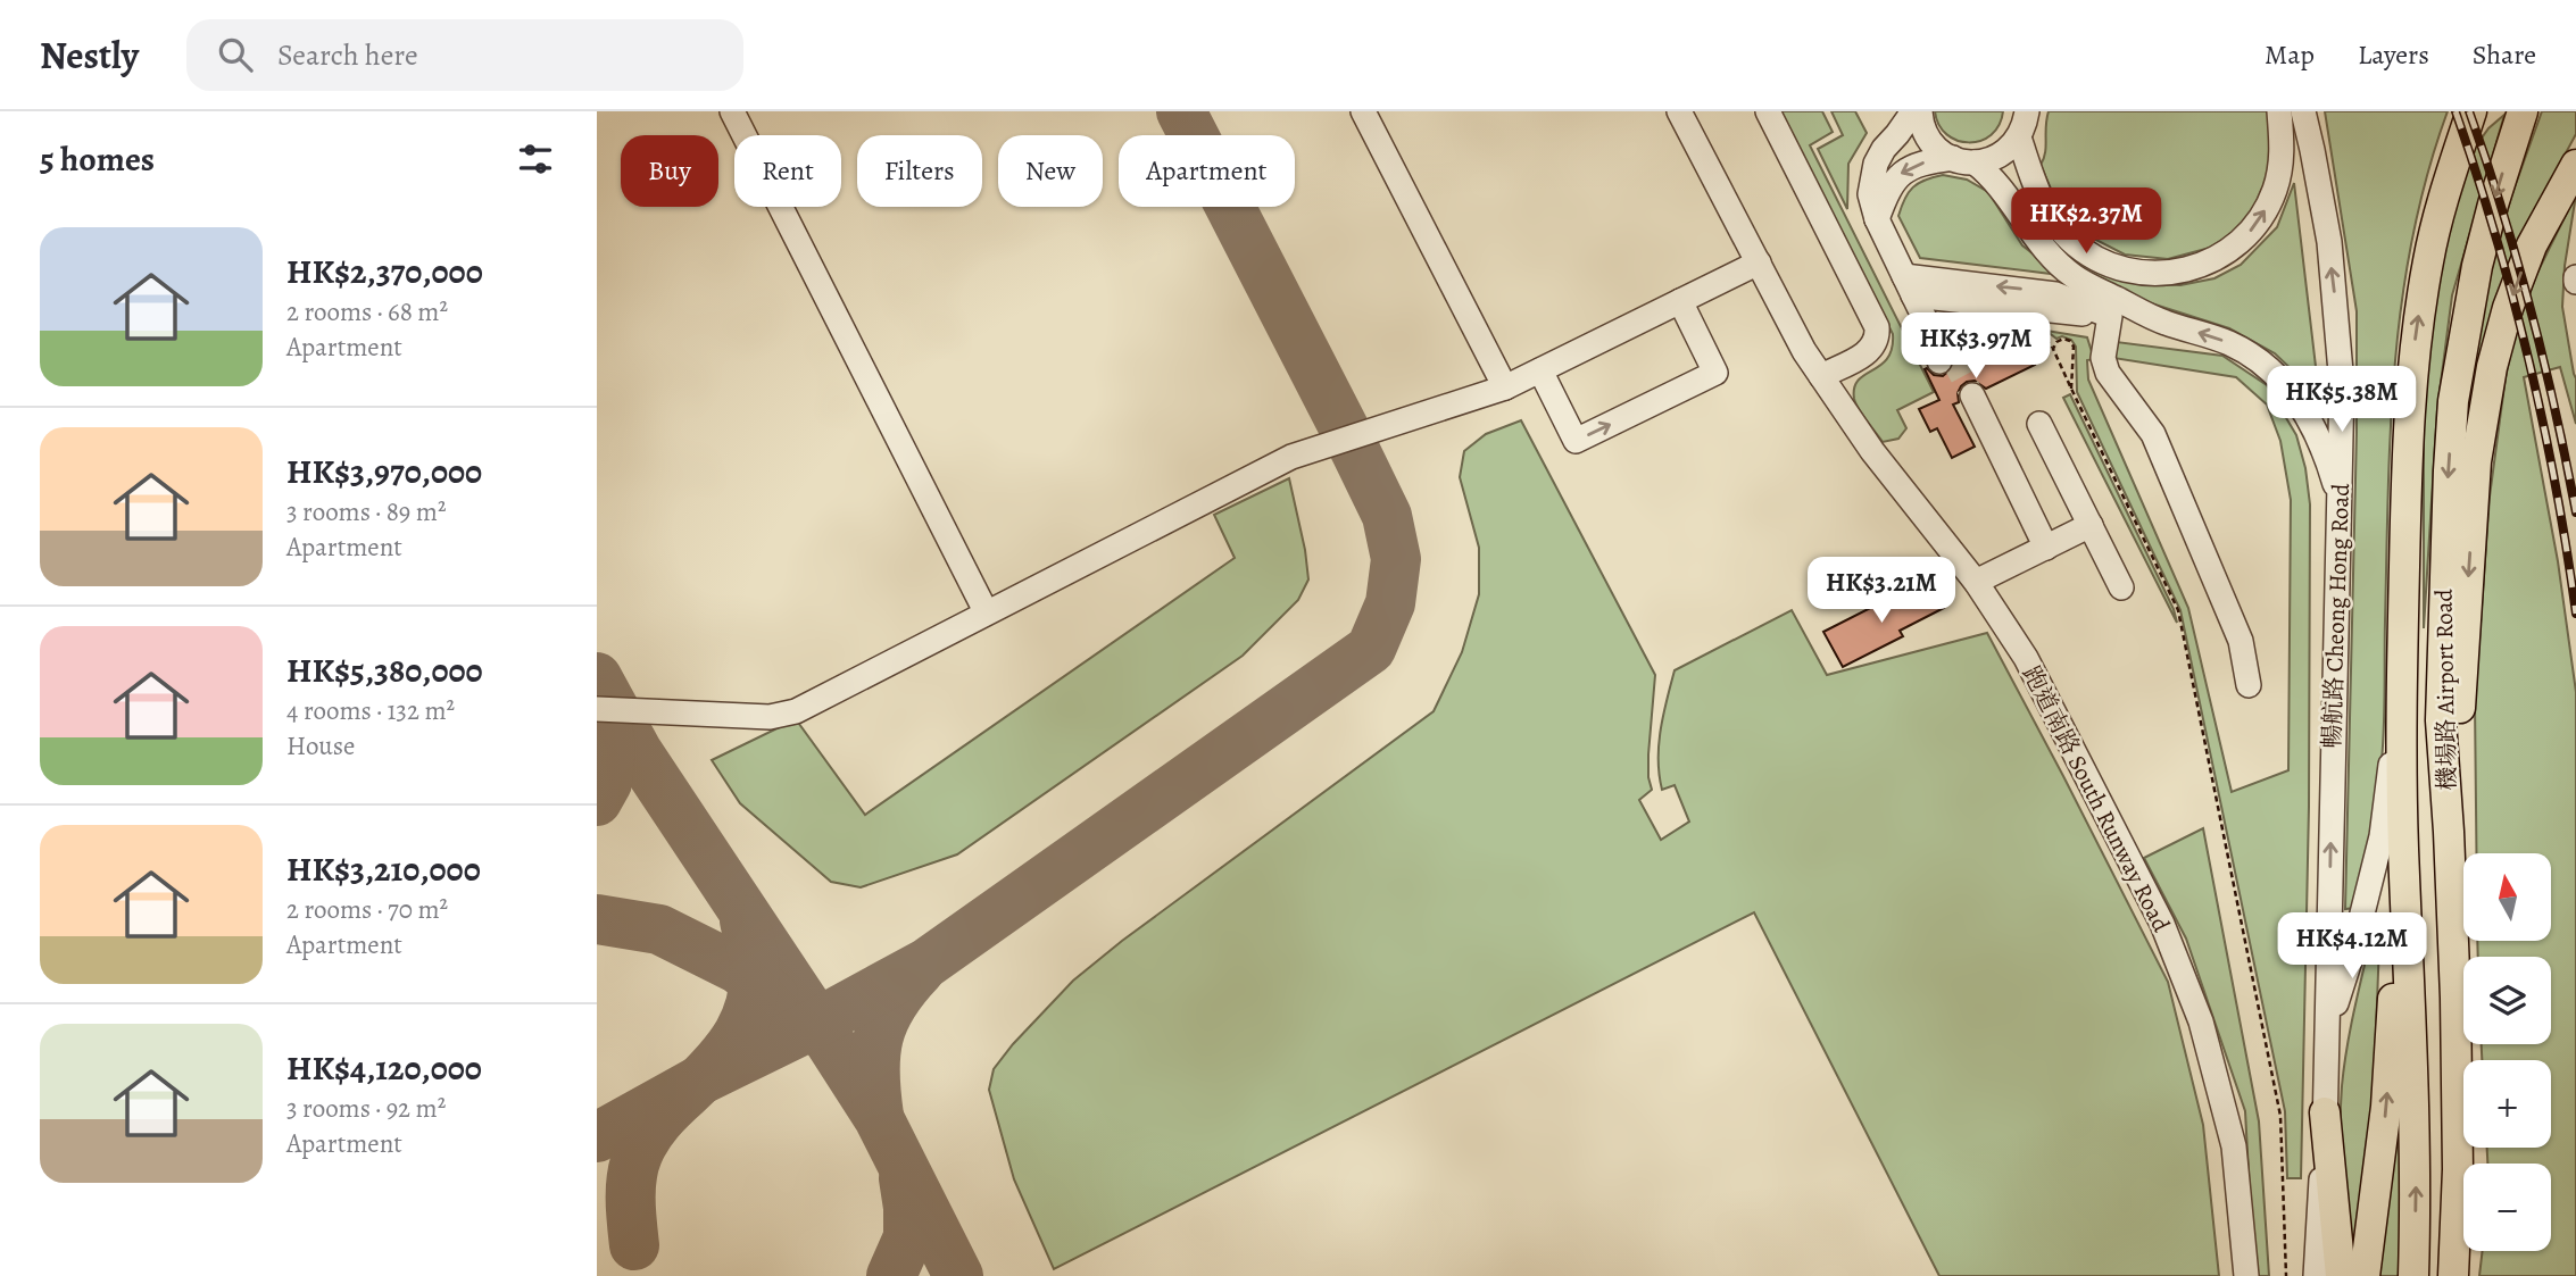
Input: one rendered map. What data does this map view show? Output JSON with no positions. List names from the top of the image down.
{
  "streets": {
    "main road": ["機場路 Airport Road"],
    "street": ["暢航路 Cheong Hong Road", "跑道南路 South Runway Road"]
  },
  "north": "top",
  "page": {
    "header": "Nestly",
    "search": "Search here",
    "nav": ["Map", "Layers", "Share"],
    "heading": "5 homes",
    "chip": [
      "Buy",
      "Rent",
      "Filters",
      "New",
      "Apartment"
    ],
    "price": [
      "HK$2.37M",
      "HK$3.97M",
      "HK$5.38M",
      "HK$3.21M",
      "HK$4.12M"
    ],
    "list": [
      {
        "name": "HK$2,370,000",
        "note": "2 rooms · 68 m² · Apartment"
      },
      {
        "name": "HK$3,970,000",
        "note": "3 rooms · 89 m² · Apartment"
      },
      {
        "name": "HK$5,380,000",
        "note": "4 rooms · 132 m² · House"
      },
      {
        "name": "HK$3,210,000",
        "note": "2 rooms · 70 m² · Apartment"
      },
      {
        "name": "HK$4,120,000",
        "note": "3 rooms · 92 m² · Apartment"
      }
    ],
    "map_buttons": ["+", "−"]
  }
}
